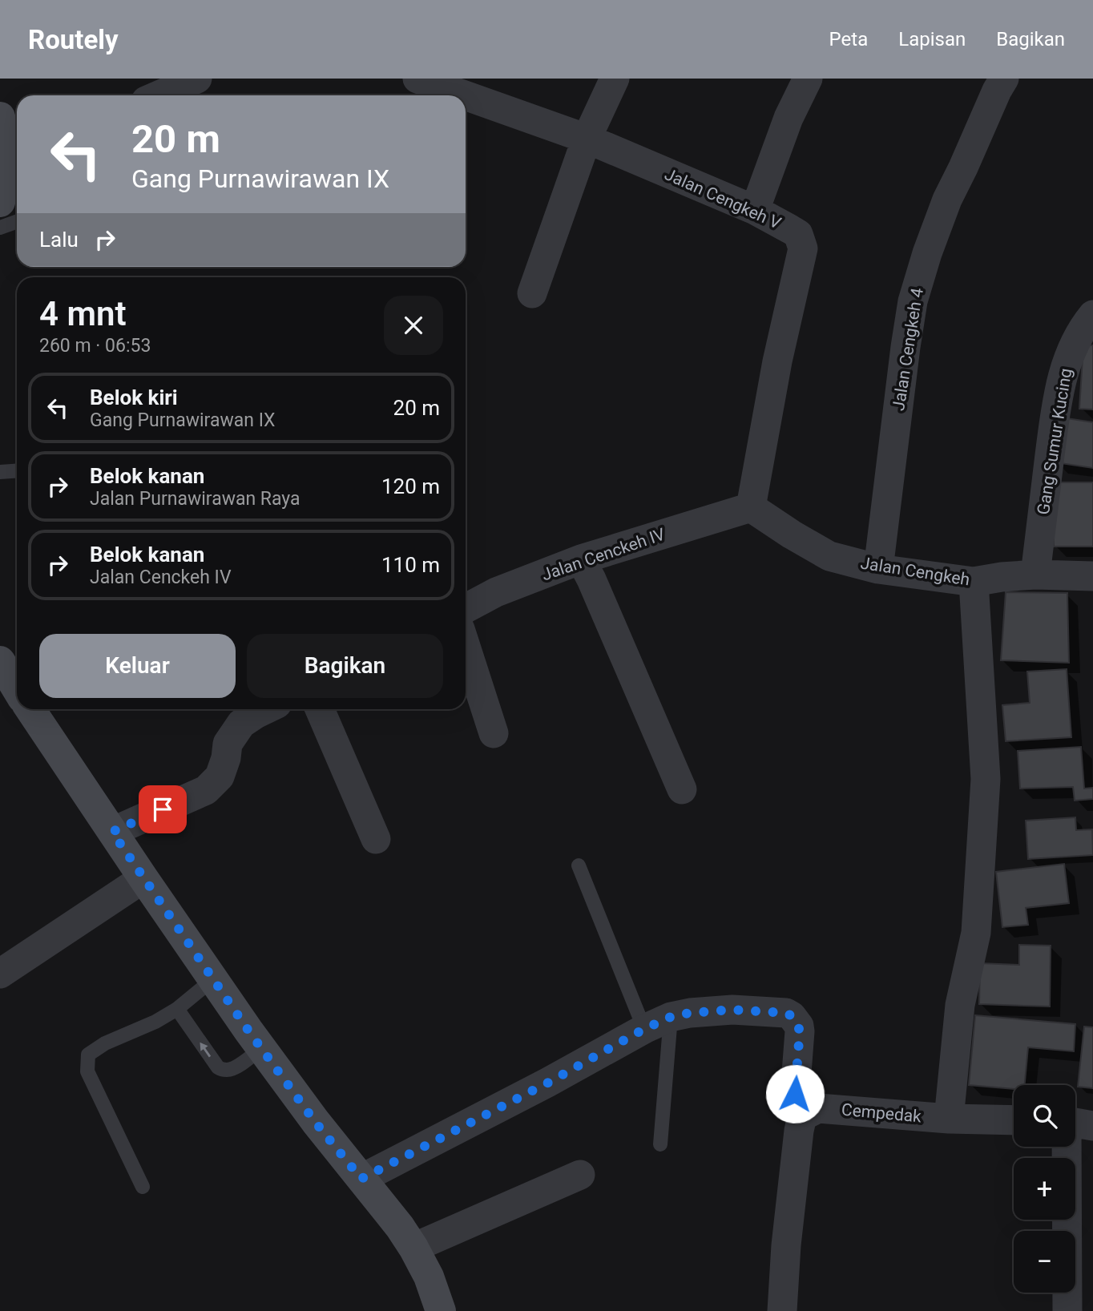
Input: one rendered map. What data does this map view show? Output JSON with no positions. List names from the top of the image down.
{
  "streets": {
    "street": [
      "Jalan Cengkeh V",
      "Jalan Cengkeh 4",
      "Gang Sumur Kucing",
      "Jalan Cenckeh IV",
      "Jalan Cengkeh",
      "Cempedak"
    ]
  },
  "crossings": [
    ["Jalan Cengkeh V", "Jalan Cenckeh IV"],
    ["Jalan Cengkeh V", "Jalan Cengkeh"],
    ["Jalan Cengkeh 4", "Jalan Cengkeh"],
    ["Gang Sumur Kucing", "Jalan Cengkeh"],
    ["Jalan Cenckeh IV", "Jalan Cengkeh"]
  ],
  "page": {
    "header": "Routely",
    "nav": ["Peta", "Lapisan", "Bagikan"],
    "turn": ["20 m", "Gang Purnawirawan IX"],
    "then": "Lalu",
    "heading": ["4 mnt", "260 m · 06:53"],
    "list": [
      {
        "name": "Belok kiri",
        "note": "Gang Purnawirawan IX",
        "value": "20 m"
      },
      {
        "name": "Belok kanan",
        "note": "Jalan Purnawirawan Raya",
        "value": "120 m"
      },
      {
        "name": "Belok kanan",
        "note": "Jalan Cenckeh IV",
        "value": "110 m"
      }
    ],
    "buttons": ["Keluar", "Bagikan"],
    "map_buttons": ["+", "−"]
  }
}
